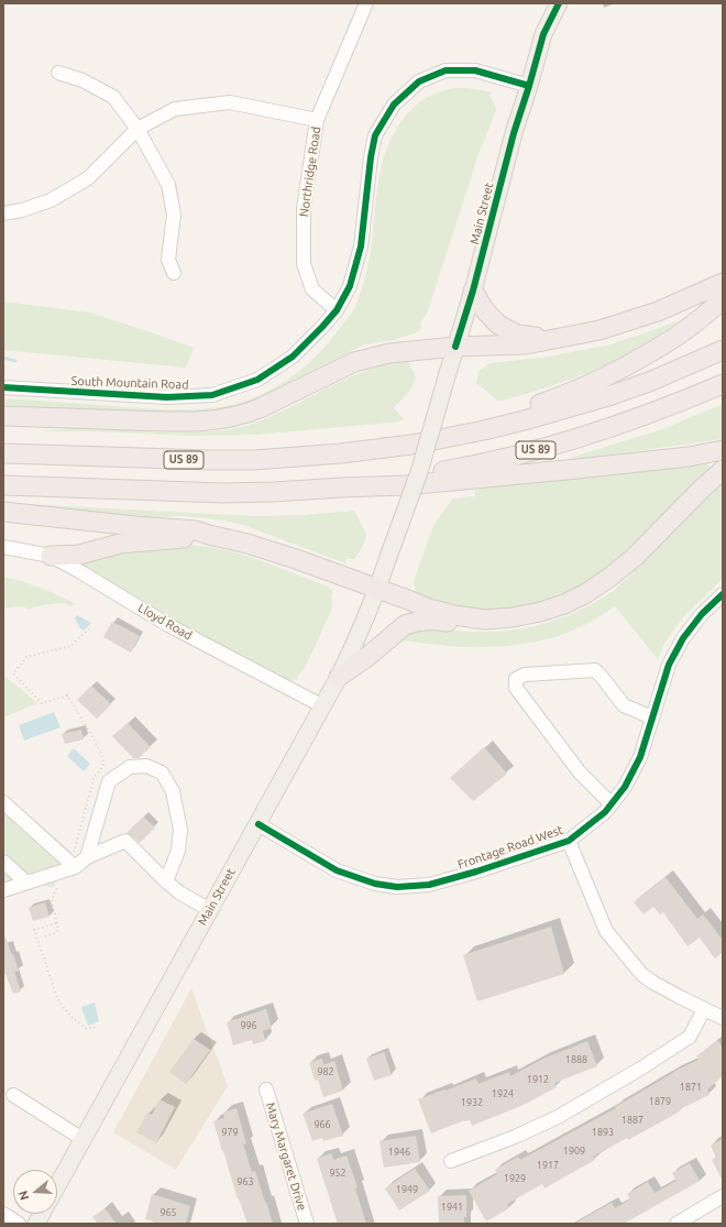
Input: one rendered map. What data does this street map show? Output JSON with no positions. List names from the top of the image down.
{
  "streets": {
    "highway": ["US 89"],
    "main road": ["Main Street"],
    "street": [
      "Northridge Road",
      "South Mountain Road",
      "Lloyd Road",
      "Frontage Road West",
      "Mary Margaret Drive"
    ]
  },
  "crossings": [
    ["Northridge Road", "South Mountain Road"],
    ["Main Street", "South Mountain Road"],
    ["Main Street", "Lloyd Road"],
    ["Main Street", "Frontage Road West"]
  ],
  "house_numbers": [
    "996",
    "1888",
    "982",
    "1912",
    "1871",
    "1924",
    "1879",
    "1932",
    "1887",
    "966",
    "979",
    "1893",
    "1909",
    "1946",
    "1917",
    "952",
    "1929",
    "963",
    "1949",
    "1941",
    "965"
  ],
  "north": "left"
}
